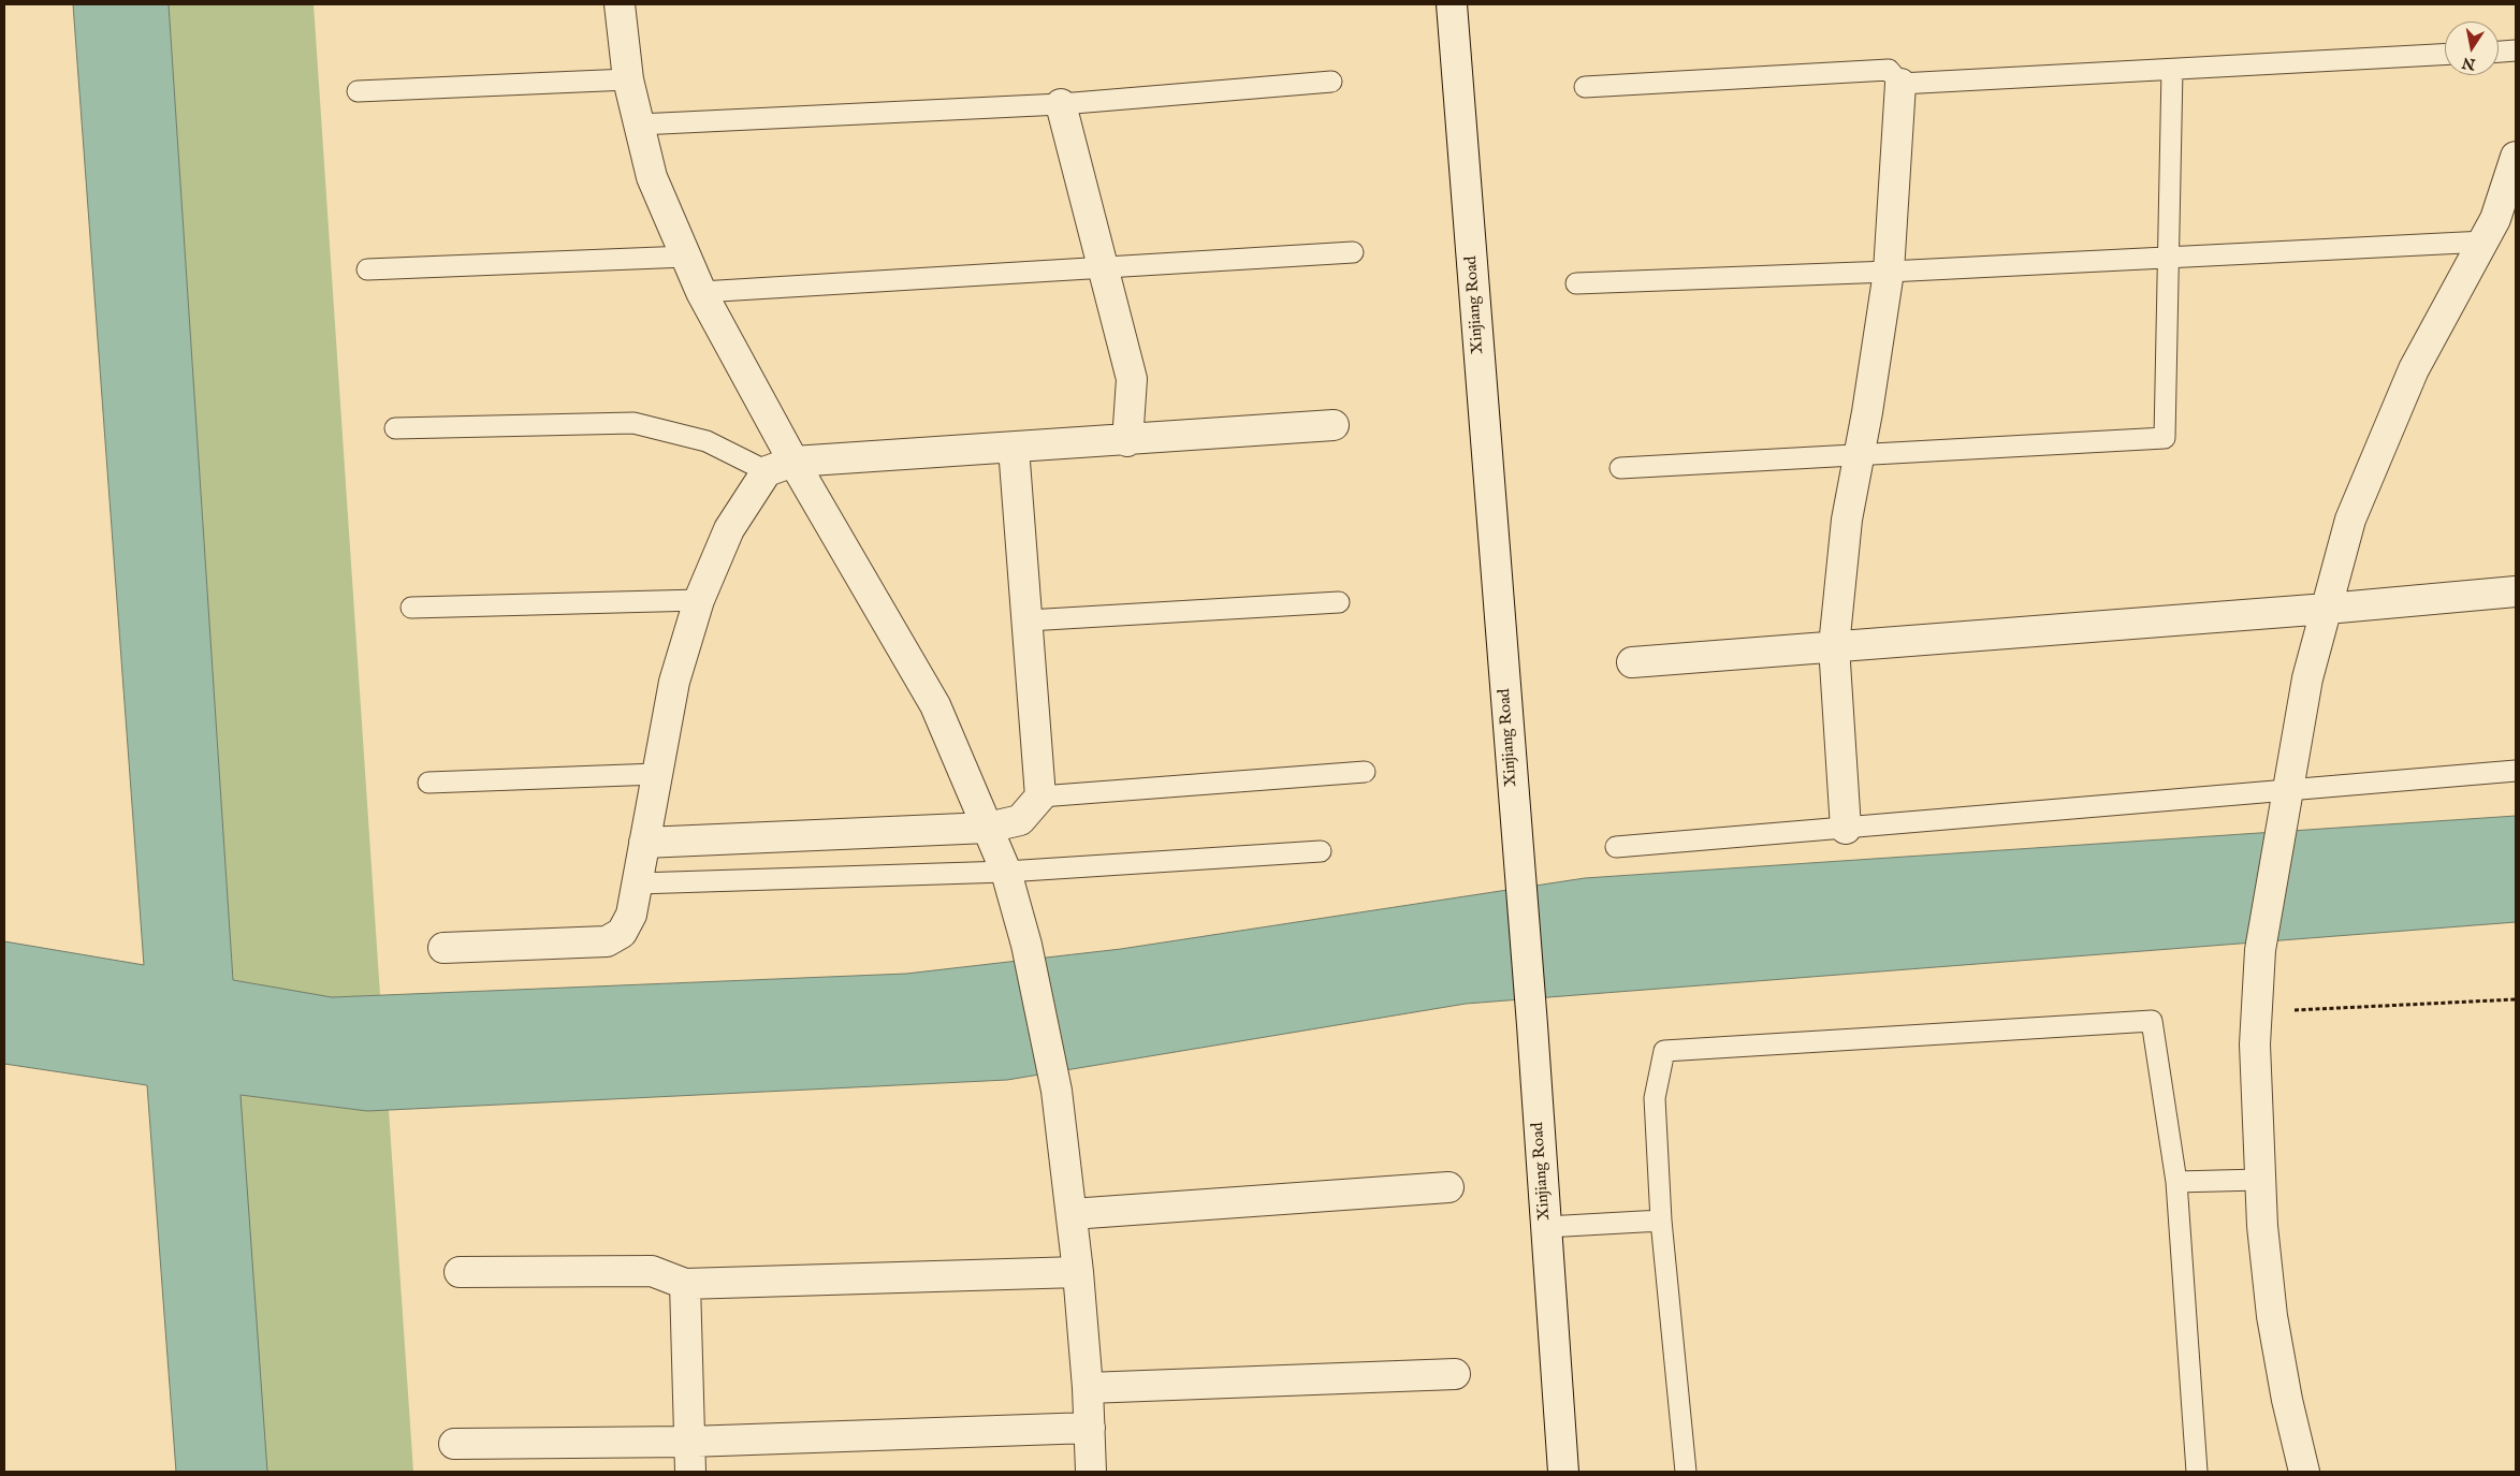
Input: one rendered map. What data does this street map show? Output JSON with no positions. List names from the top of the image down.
{
  "streets": {
    "street": ["Xinjiang Road"]
  },
  "north": "bottom"
}
